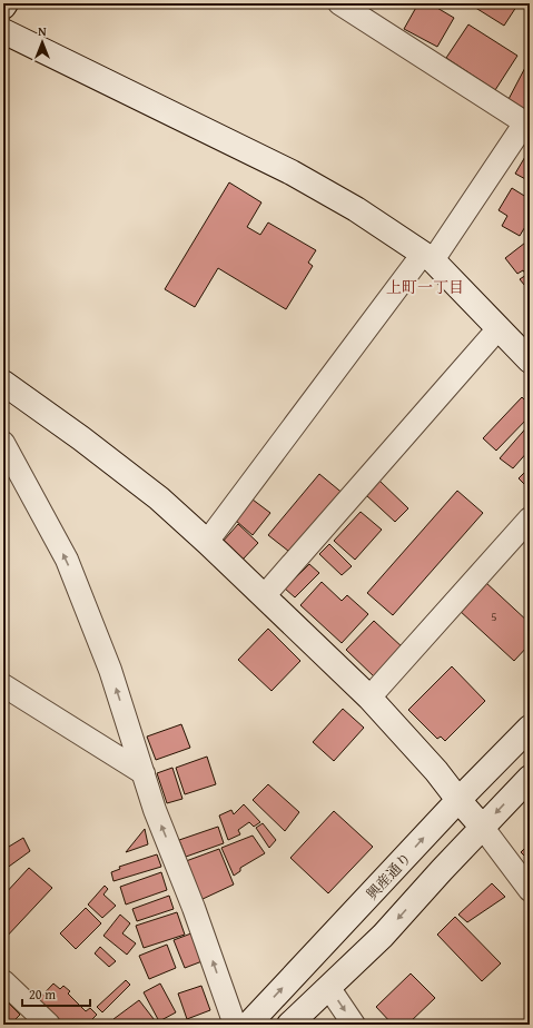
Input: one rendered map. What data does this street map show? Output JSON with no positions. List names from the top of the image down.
{
  "streets": {
    "street": ["興産通り"]
  },
  "districts": ["上町一丁目"],
  "house_numbers": ["5"],
  "scale_bar": "20 m",
  "north": "top"
}
